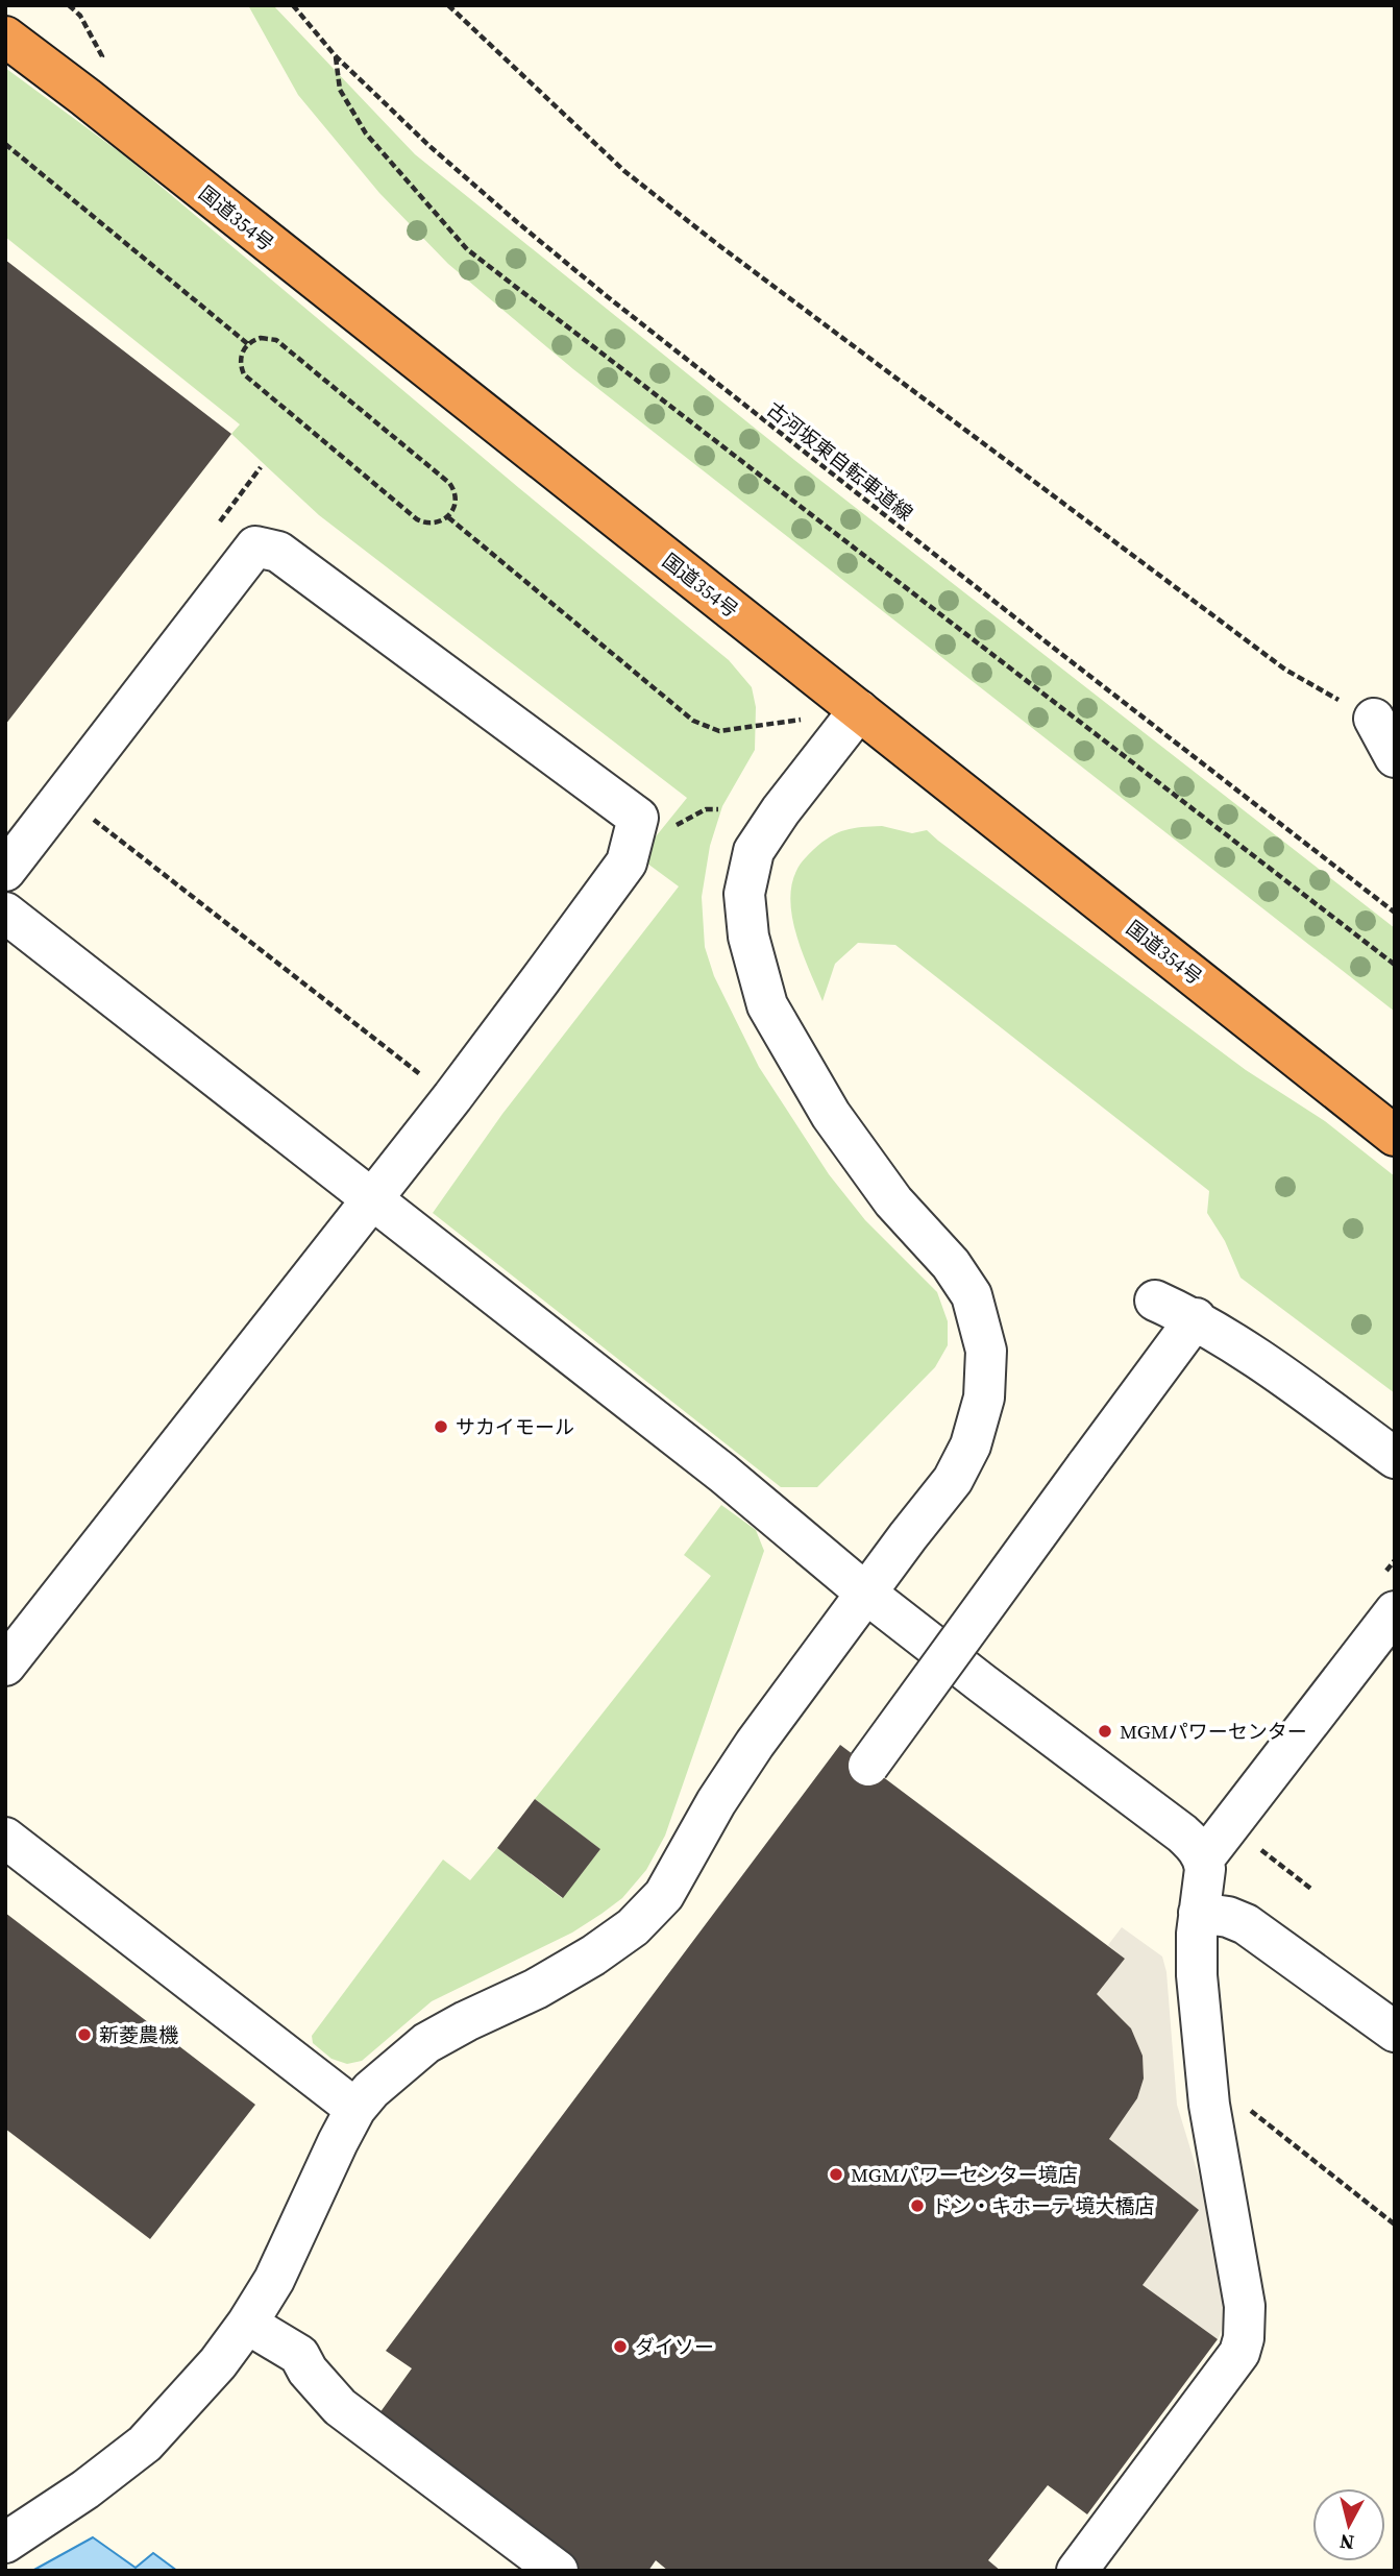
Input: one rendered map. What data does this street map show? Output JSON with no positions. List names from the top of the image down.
{
  "streets": {
    "highway": ["国道354号"],
    "path": ["古河坂東自転車道線"]
  },
  "places": [
    "サカイモール",
    "MGMパワーセンター",
    "新菱農機",
    "MGMパワーセンター境店",
    "ドン・キホーテ 境大橋店",
    "ダイソー"
  ],
  "north": "bottom"
}
